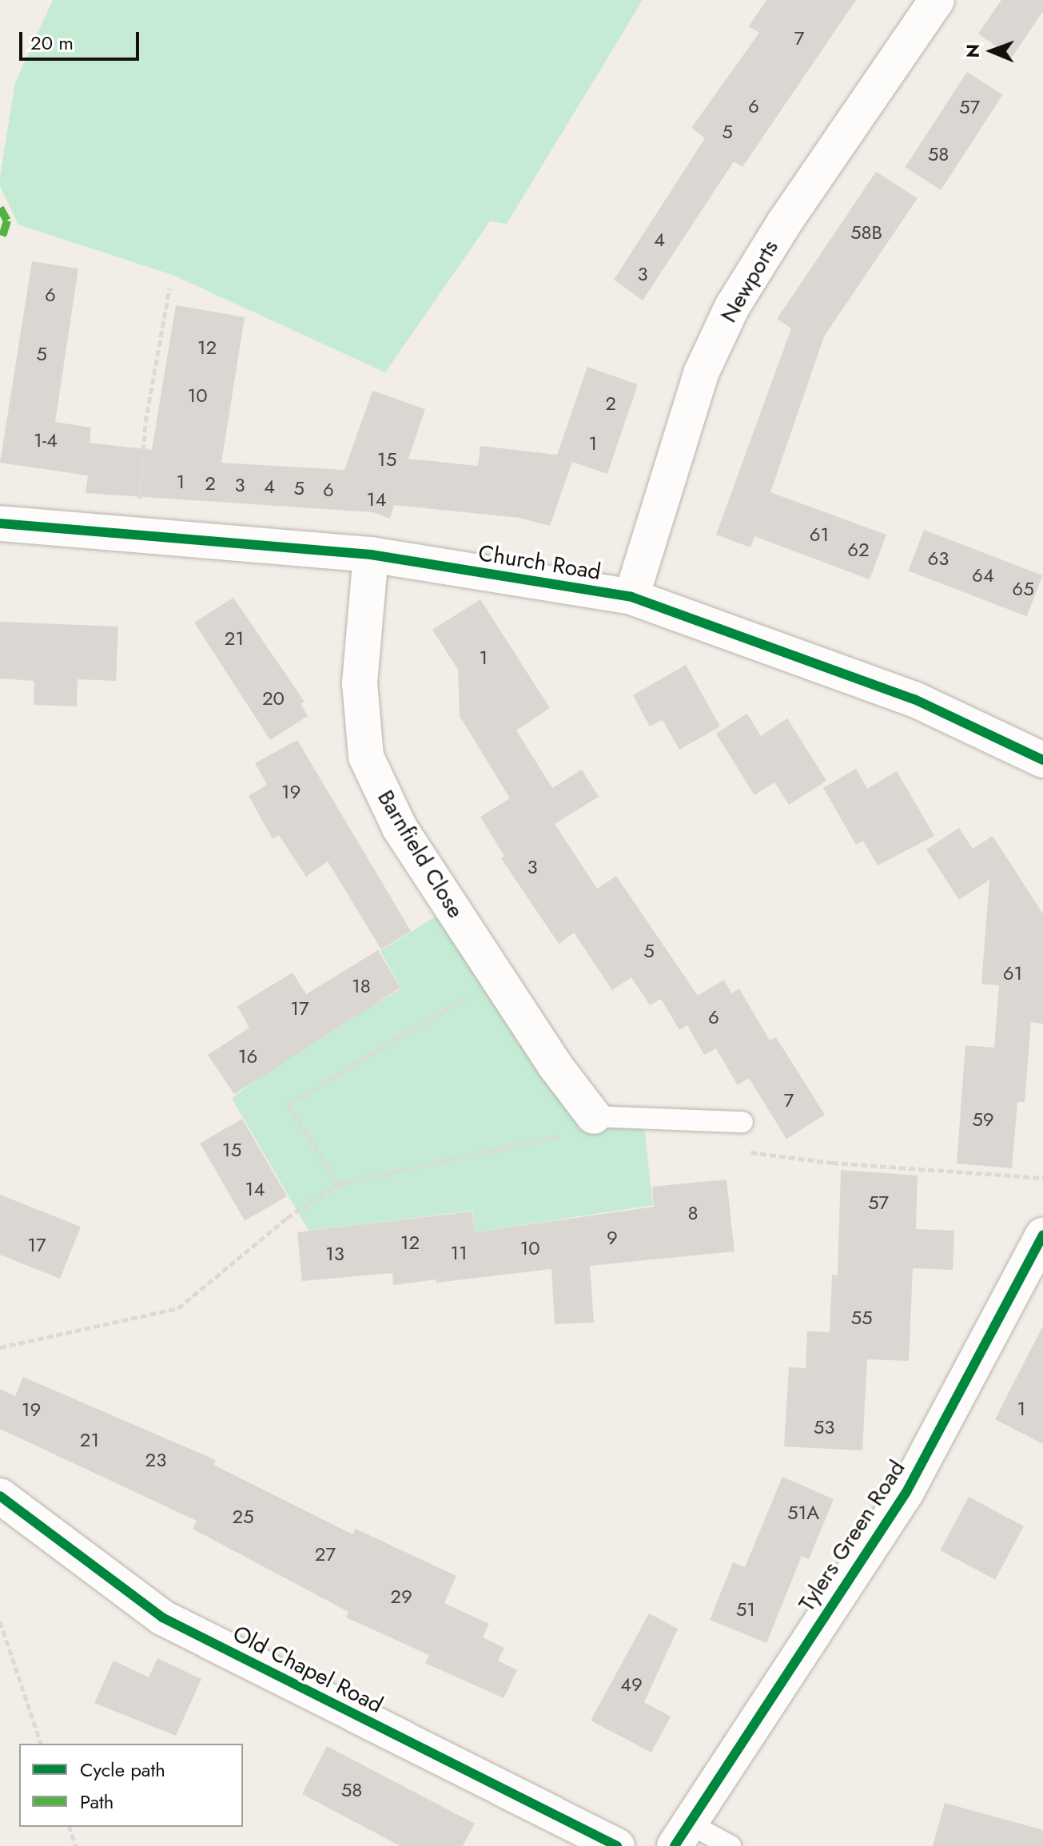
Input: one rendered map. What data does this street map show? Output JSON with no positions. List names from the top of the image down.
{
  "streets": {
    "street": [
      "Newports",
      "Church Road",
      "Barnfield Close",
      "Tylers Green Road",
      "Old Chapel Road"
    ]
  },
  "crossings": [
    ["Newports", "Church Road"],
    ["Church Road", "Barnfield Close"]
  ],
  "house_numbers": [
    "7",
    "6",
    "57",
    "5",
    "58",
    "58B",
    "4",
    "3",
    "6",
    "12",
    "5",
    "10",
    "2",
    "1-4",
    "1",
    "15",
    "1",
    "2",
    "3",
    "4",
    "5",
    "6",
    "14",
    "61",
    "62",
    "63",
    "64",
    "65",
    "21",
    "1",
    "20",
    "19",
    "3",
    "5",
    "61",
    "18",
    "17",
    "6",
    "16",
    "7",
    "59",
    "15",
    "14",
    "57",
    "8",
    "9",
    "12",
    "17",
    "10",
    "11",
    "13",
    "55",
    "1",
    "19",
    "53",
    "21",
    "23",
    "51A",
    "25",
    "27",
    "29",
    "51",
    "49",
    "58"
  ],
  "legend": ["Cycle path", "Path"],
  "scale_bar": "20 m",
  "north": "left"
}
